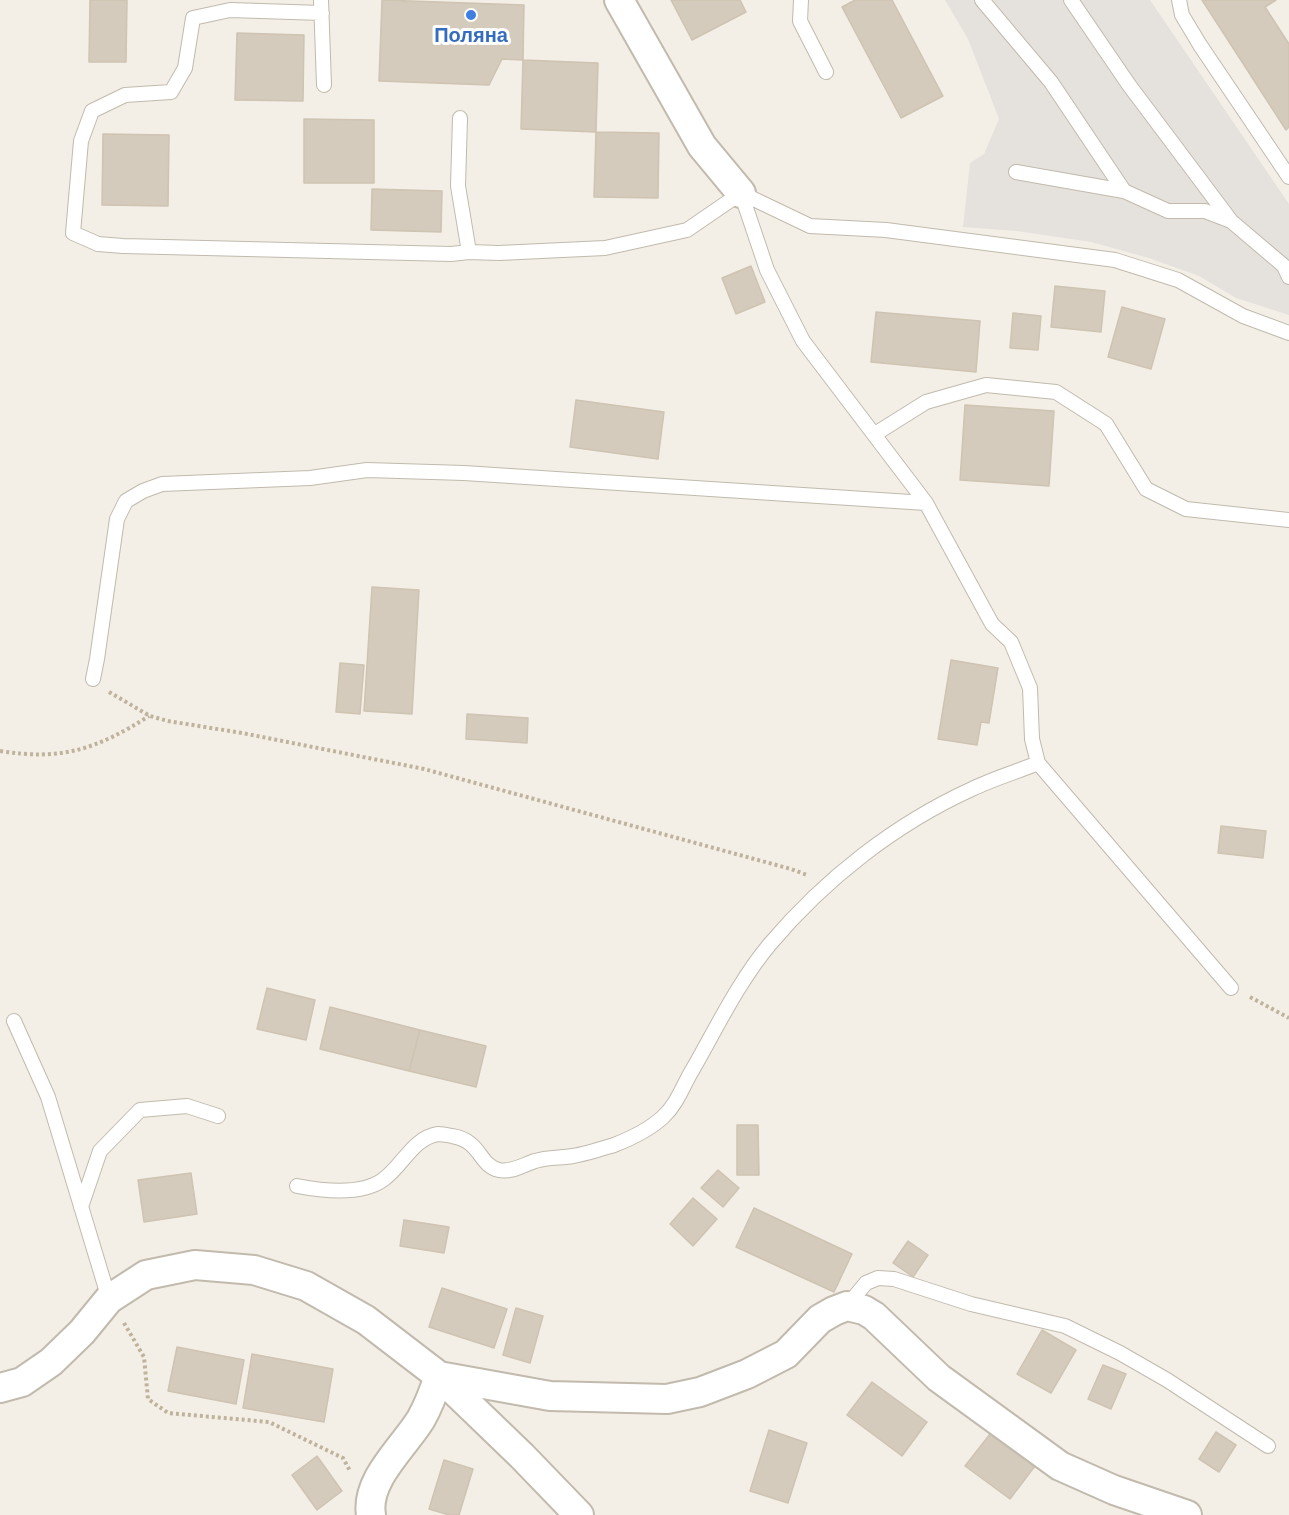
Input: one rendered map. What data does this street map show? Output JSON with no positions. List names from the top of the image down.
{
  "places": ["Поляна"]
}
